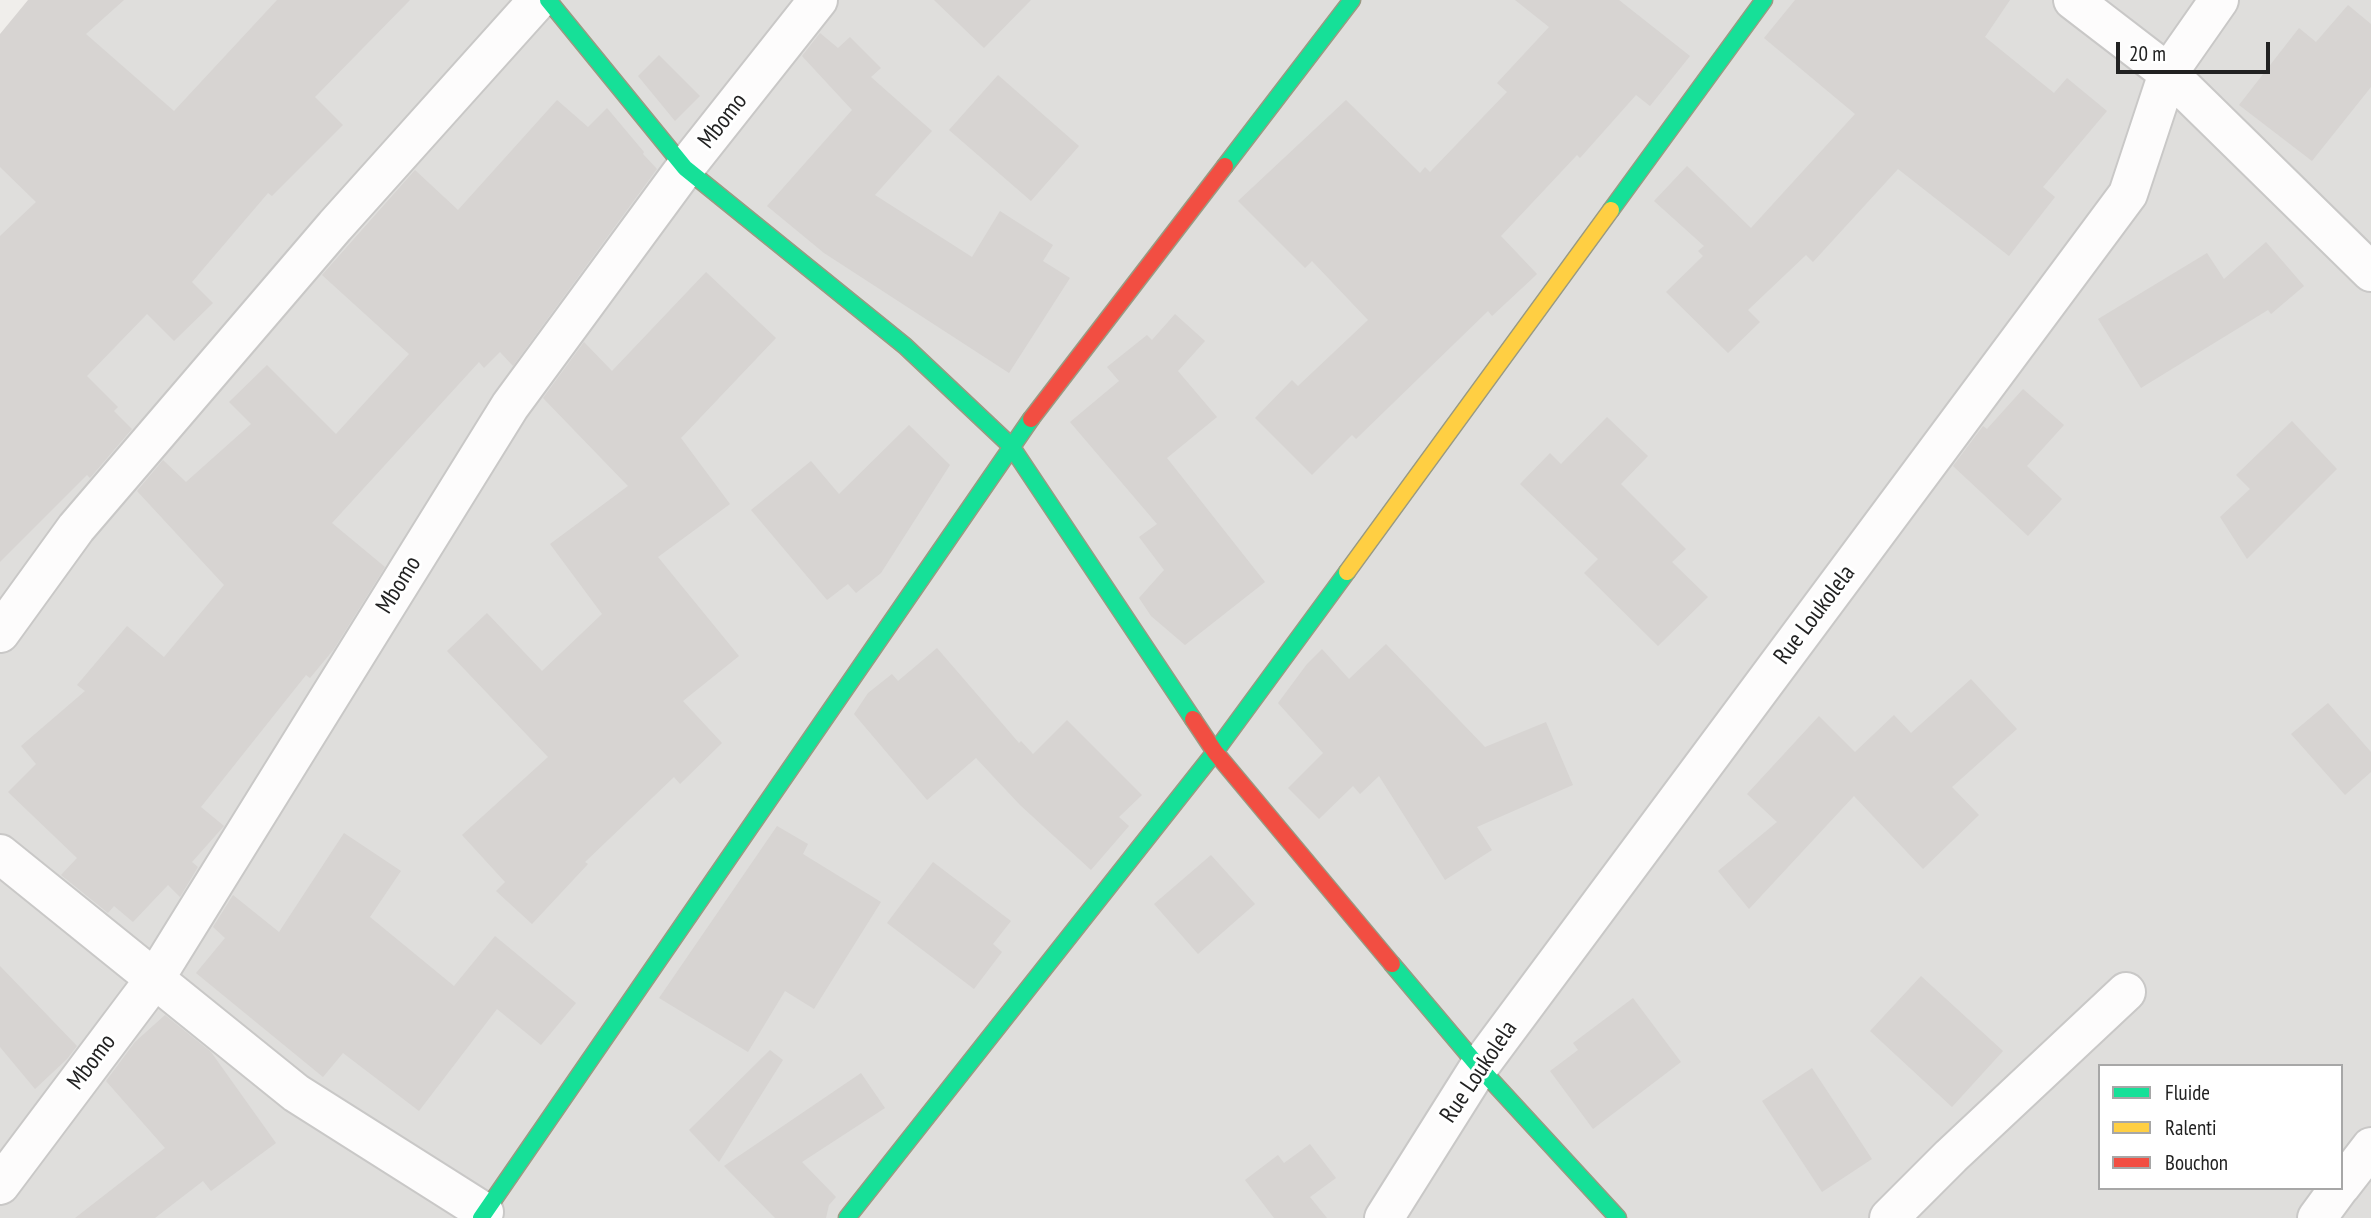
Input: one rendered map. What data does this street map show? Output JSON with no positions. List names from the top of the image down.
{
  "streets": {
    "street": ["Mbomo", "Rue Loukolela"]
  },
  "legend": ["Fluide", "Ralenti", "Bouchon"],
  "scale_bar": "20 m"
}
